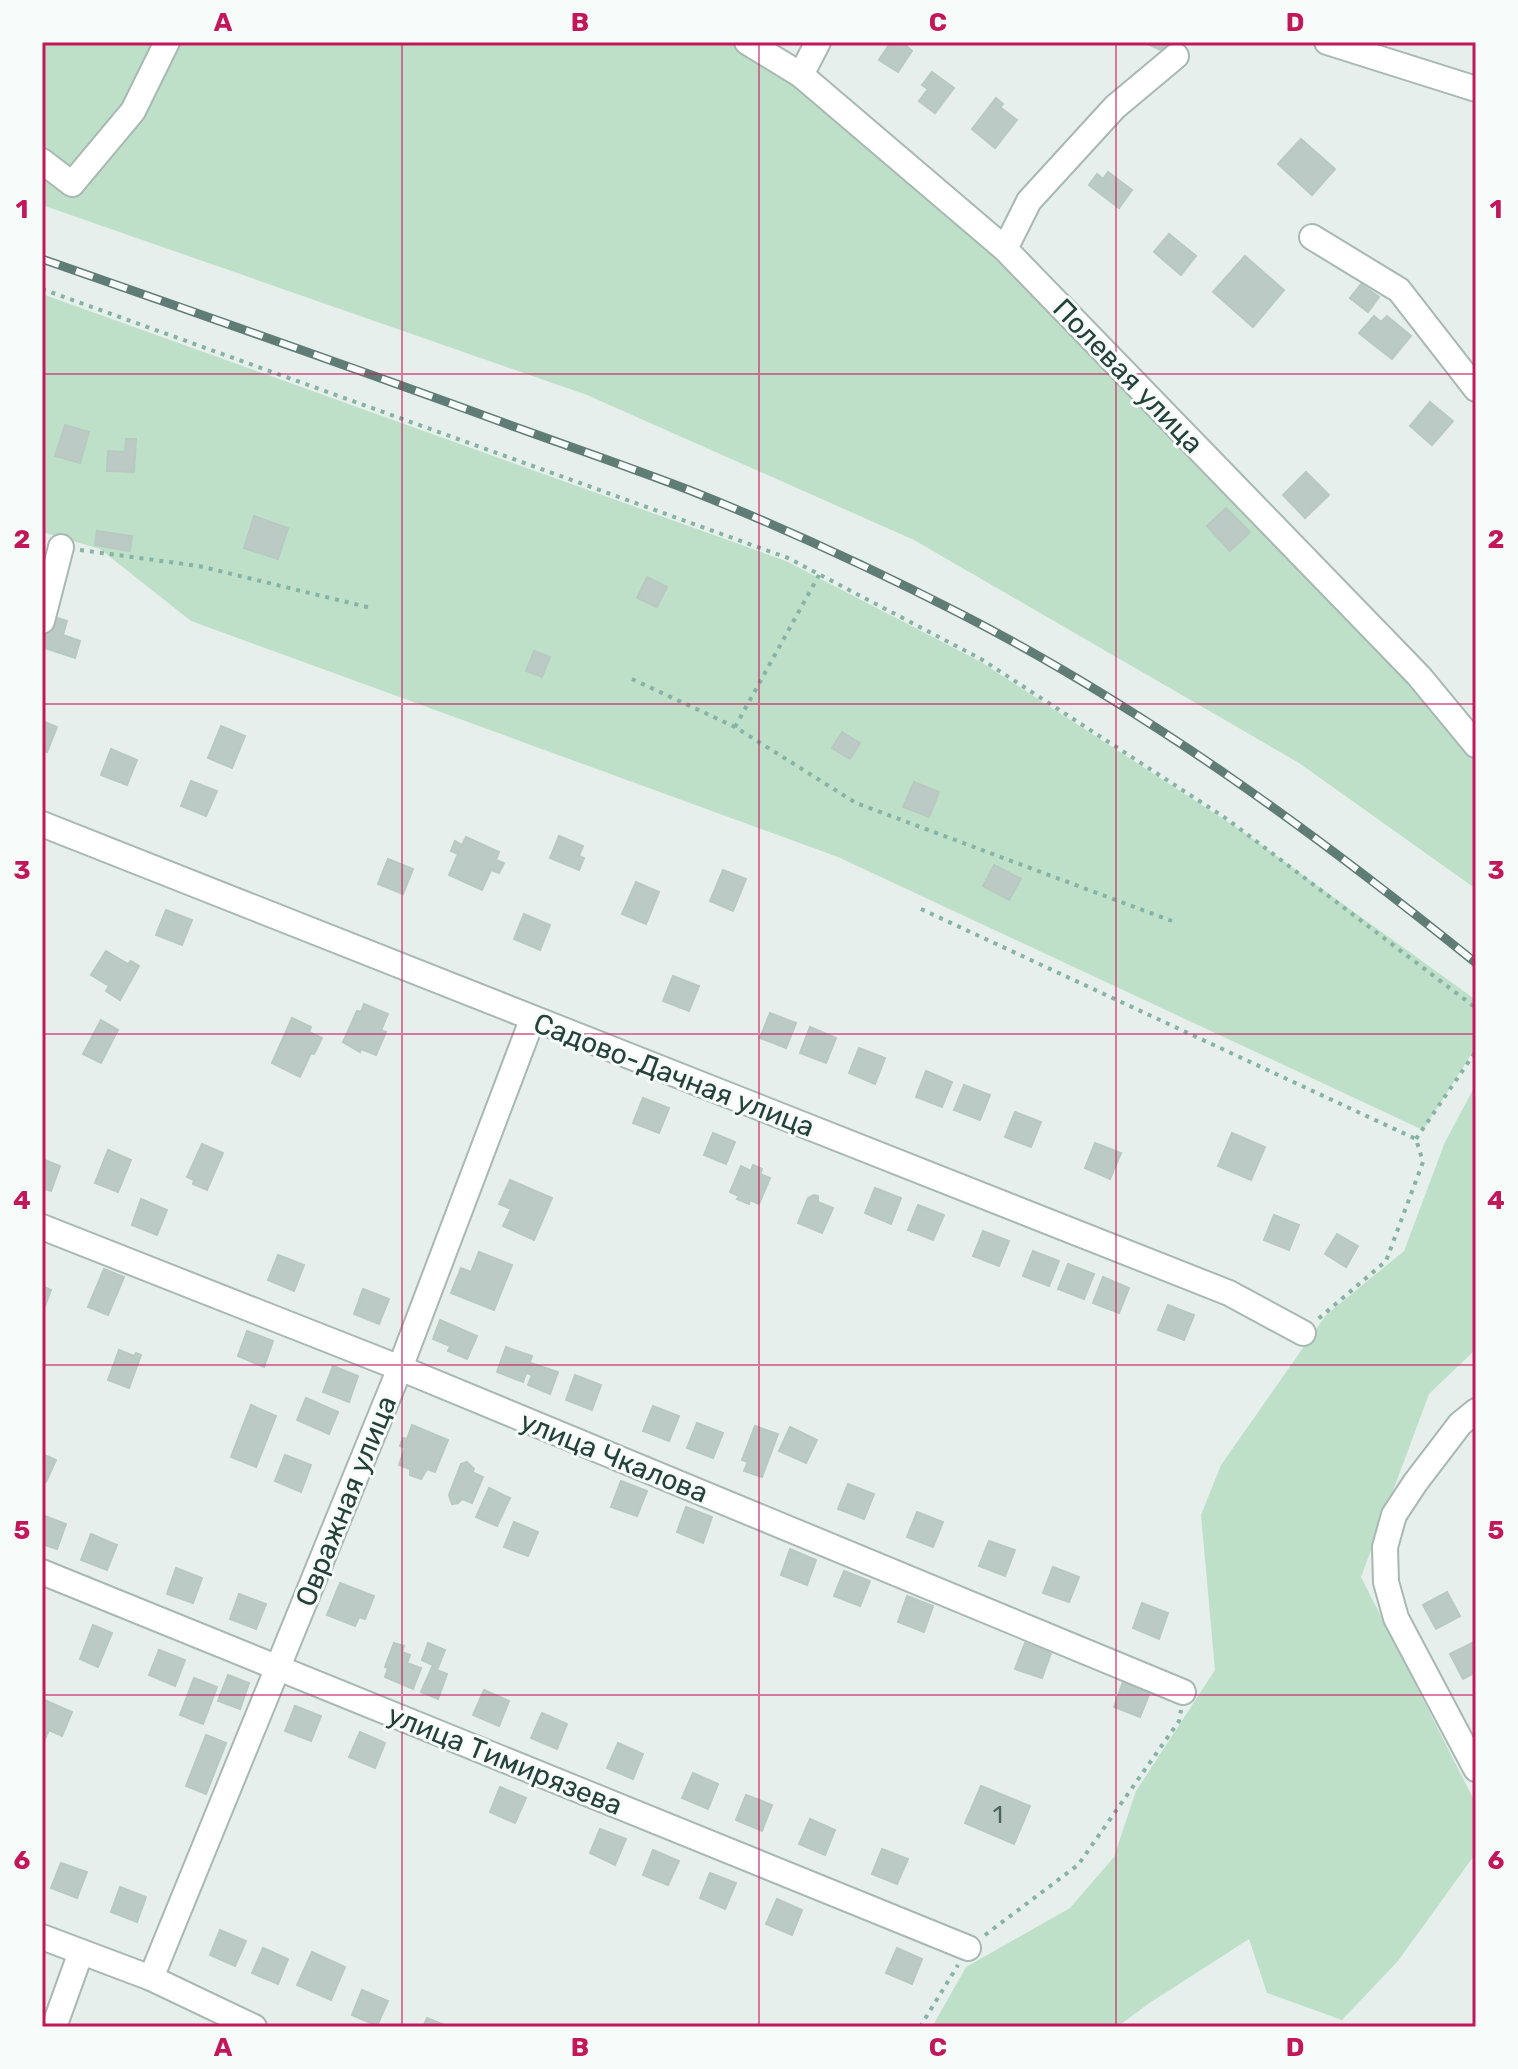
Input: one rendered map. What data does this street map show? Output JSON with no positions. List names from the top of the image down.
{
  "streets": {
    "street": [
      "Полевая улица",
      "Садово-Дачная улица",
      "улица Чкалова",
      "Овражная улица",
      "улица Тимирязева"
    ]
  },
  "crossings": [
    ["Садово-Дачная улица", "Овражная улица"],
    ["улица Чкалова", "Овражная улица"],
    ["Овражная улица", "улица Тимирязева"]
  ],
  "house_numbers": ["1"],
  "grid": {
    "columns": [
      "A",
      "B",
      "C",
      "D"
    ],
    "rows": [
      "1",
      "2",
      "3",
      "4",
      "5",
      "6"
    ]
  }
}
